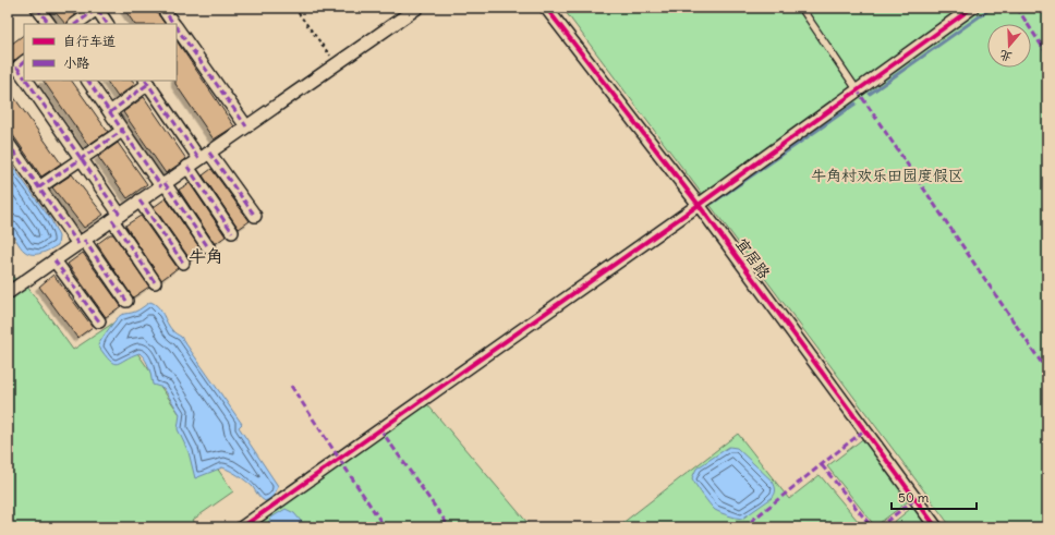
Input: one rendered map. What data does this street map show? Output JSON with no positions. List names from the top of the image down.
{
  "streets": {
    "street": ["宜居路"]
  },
  "districts": ["牛角"],
  "parks": ["牛角村欢乐田园度假区"],
  "legend": ["自行车道", "小路"],
  "scale_bar": "50 m",
  "north": "bottom"
}
